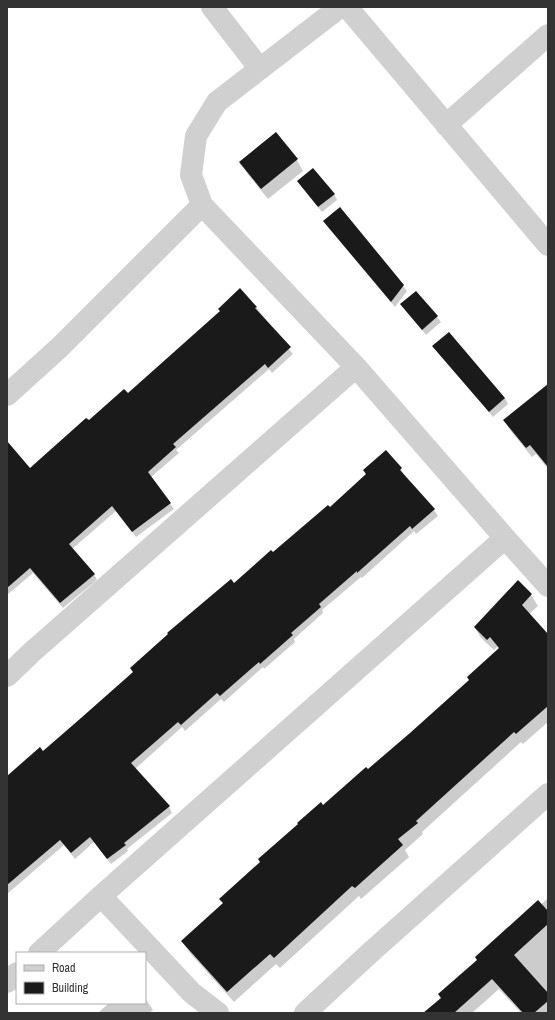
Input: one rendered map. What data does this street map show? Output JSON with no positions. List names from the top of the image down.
{
  "legend": ["Road", "Building"]
}
